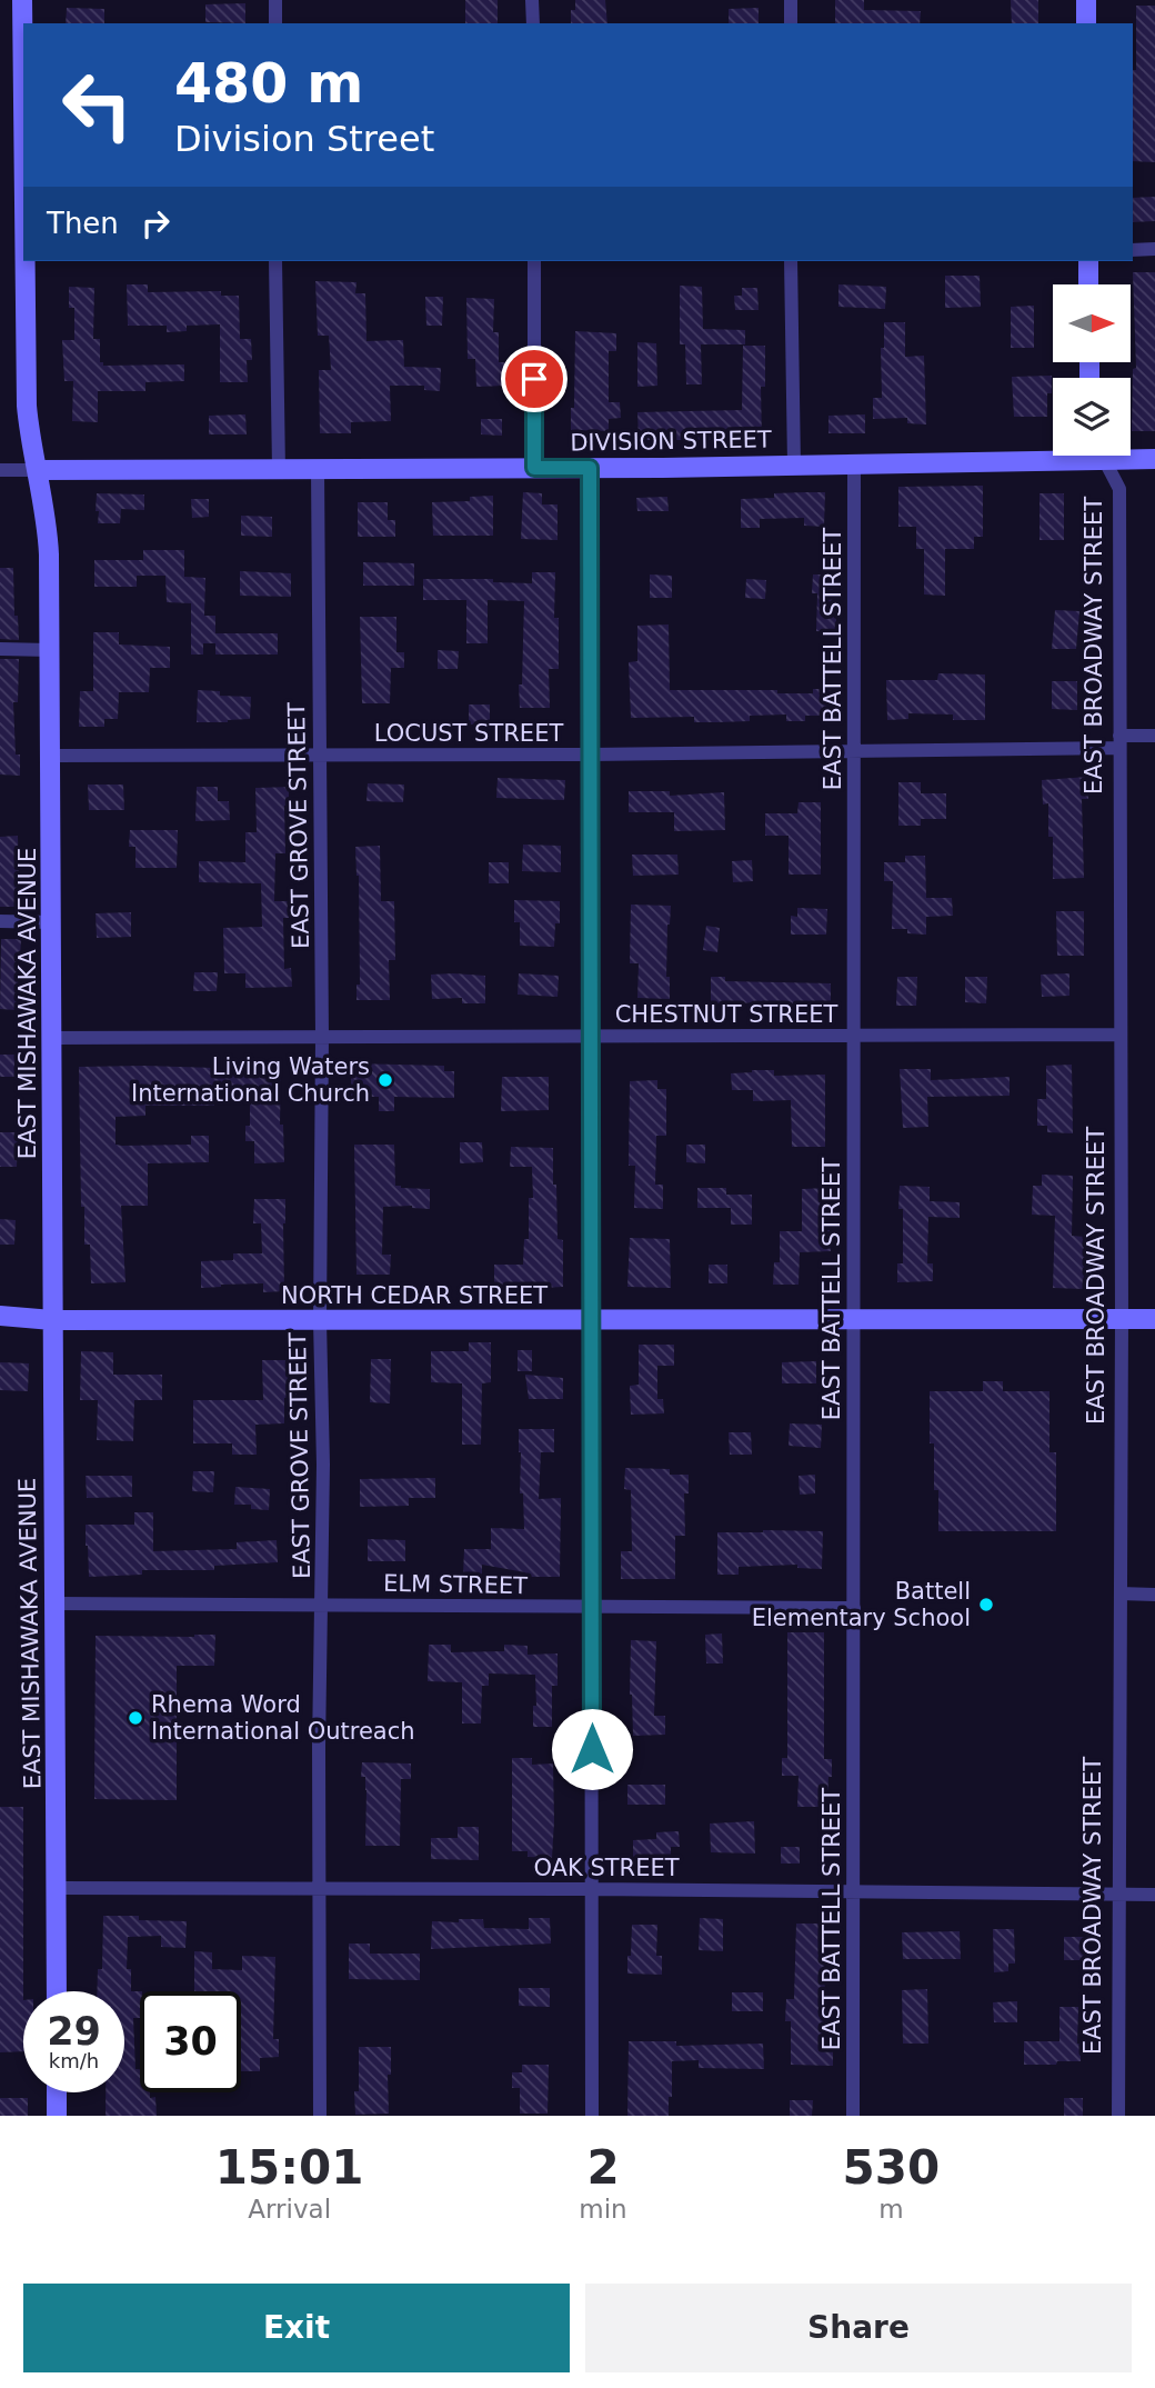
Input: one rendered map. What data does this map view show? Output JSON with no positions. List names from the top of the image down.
{
  "streets": {
    "street": [
      "DIVISION STREET",
      "EAST BROADWAY STREET",
      "EAST BATTELL STREET",
      "LOCUST STREET",
      "EAST GROVE STREET",
      "EAST MISHAWAKA AVENUE",
      "CHESTNUT STREET",
      "NORTH CEDAR STREET",
      "ELM STREET",
      "OAK STREET"
    ]
  },
  "crossings": [
    ["DIVISION STREET", "EAST BATTELL STREET"],
    ["DIVISION STREET", "EAST GROVE STREET"],
    ["DIVISION STREET", "EAST MISHAWAKA AVENUE"],
    ["EAST BROADWAY STREET", "LOCUST STREET"],
    ["EAST BROADWAY STREET", "CHESTNUT STREET"],
    ["EAST BROADWAY STREET", "NORTH CEDAR STREET"],
    ["EAST BROADWAY STREET", "OAK STREET"],
    ["EAST BATTELL STREET", "LOCUST STREET"],
    ["EAST BATTELL STREET", "CHESTNUT STREET"],
    ["EAST BATTELL STREET", "NORTH CEDAR STREET"],
    ["EAST BATTELL STREET", "ELM STREET"],
    ["EAST BATTELL STREET", "OAK STREET"],
    ["LOCUST STREET", "EAST GROVE STREET"],
    ["LOCUST STREET", "EAST MISHAWAKA AVENUE"],
    ["EAST GROVE STREET", "CHESTNUT STREET"],
    ["EAST GROVE STREET", "NORTH CEDAR STREET"],
    ["EAST GROVE STREET", "ELM STREET"],
    ["EAST GROVE STREET", "OAK STREET"],
    ["EAST MISHAWAKA AVENUE", "CHESTNUT STREET"],
    ["EAST MISHAWAKA AVENUE", "NORTH CEDAR STREET"],
    ["EAST MISHAWAKA AVENUE", "ELM STREET"],
    ["EAST MISHAWAKA AVENUE", "OAK STREET"]
  ],
  "places": ["Living Waters International Church", "Battell Elementary School", "Rhema Word International Outreach"],
  "north": "right",
  "page": {
    "turn": ["480 m", "Division Street"],
    "then": "Then",
    "speed": "29 km/h",
    "limit": "30",
    "eta": [
      "15:01",
      "Arrival",
      "2",
      "min",
      "530",
      "m"
    ],
    "buttons": ["Exit", "Share"]
  }
}
